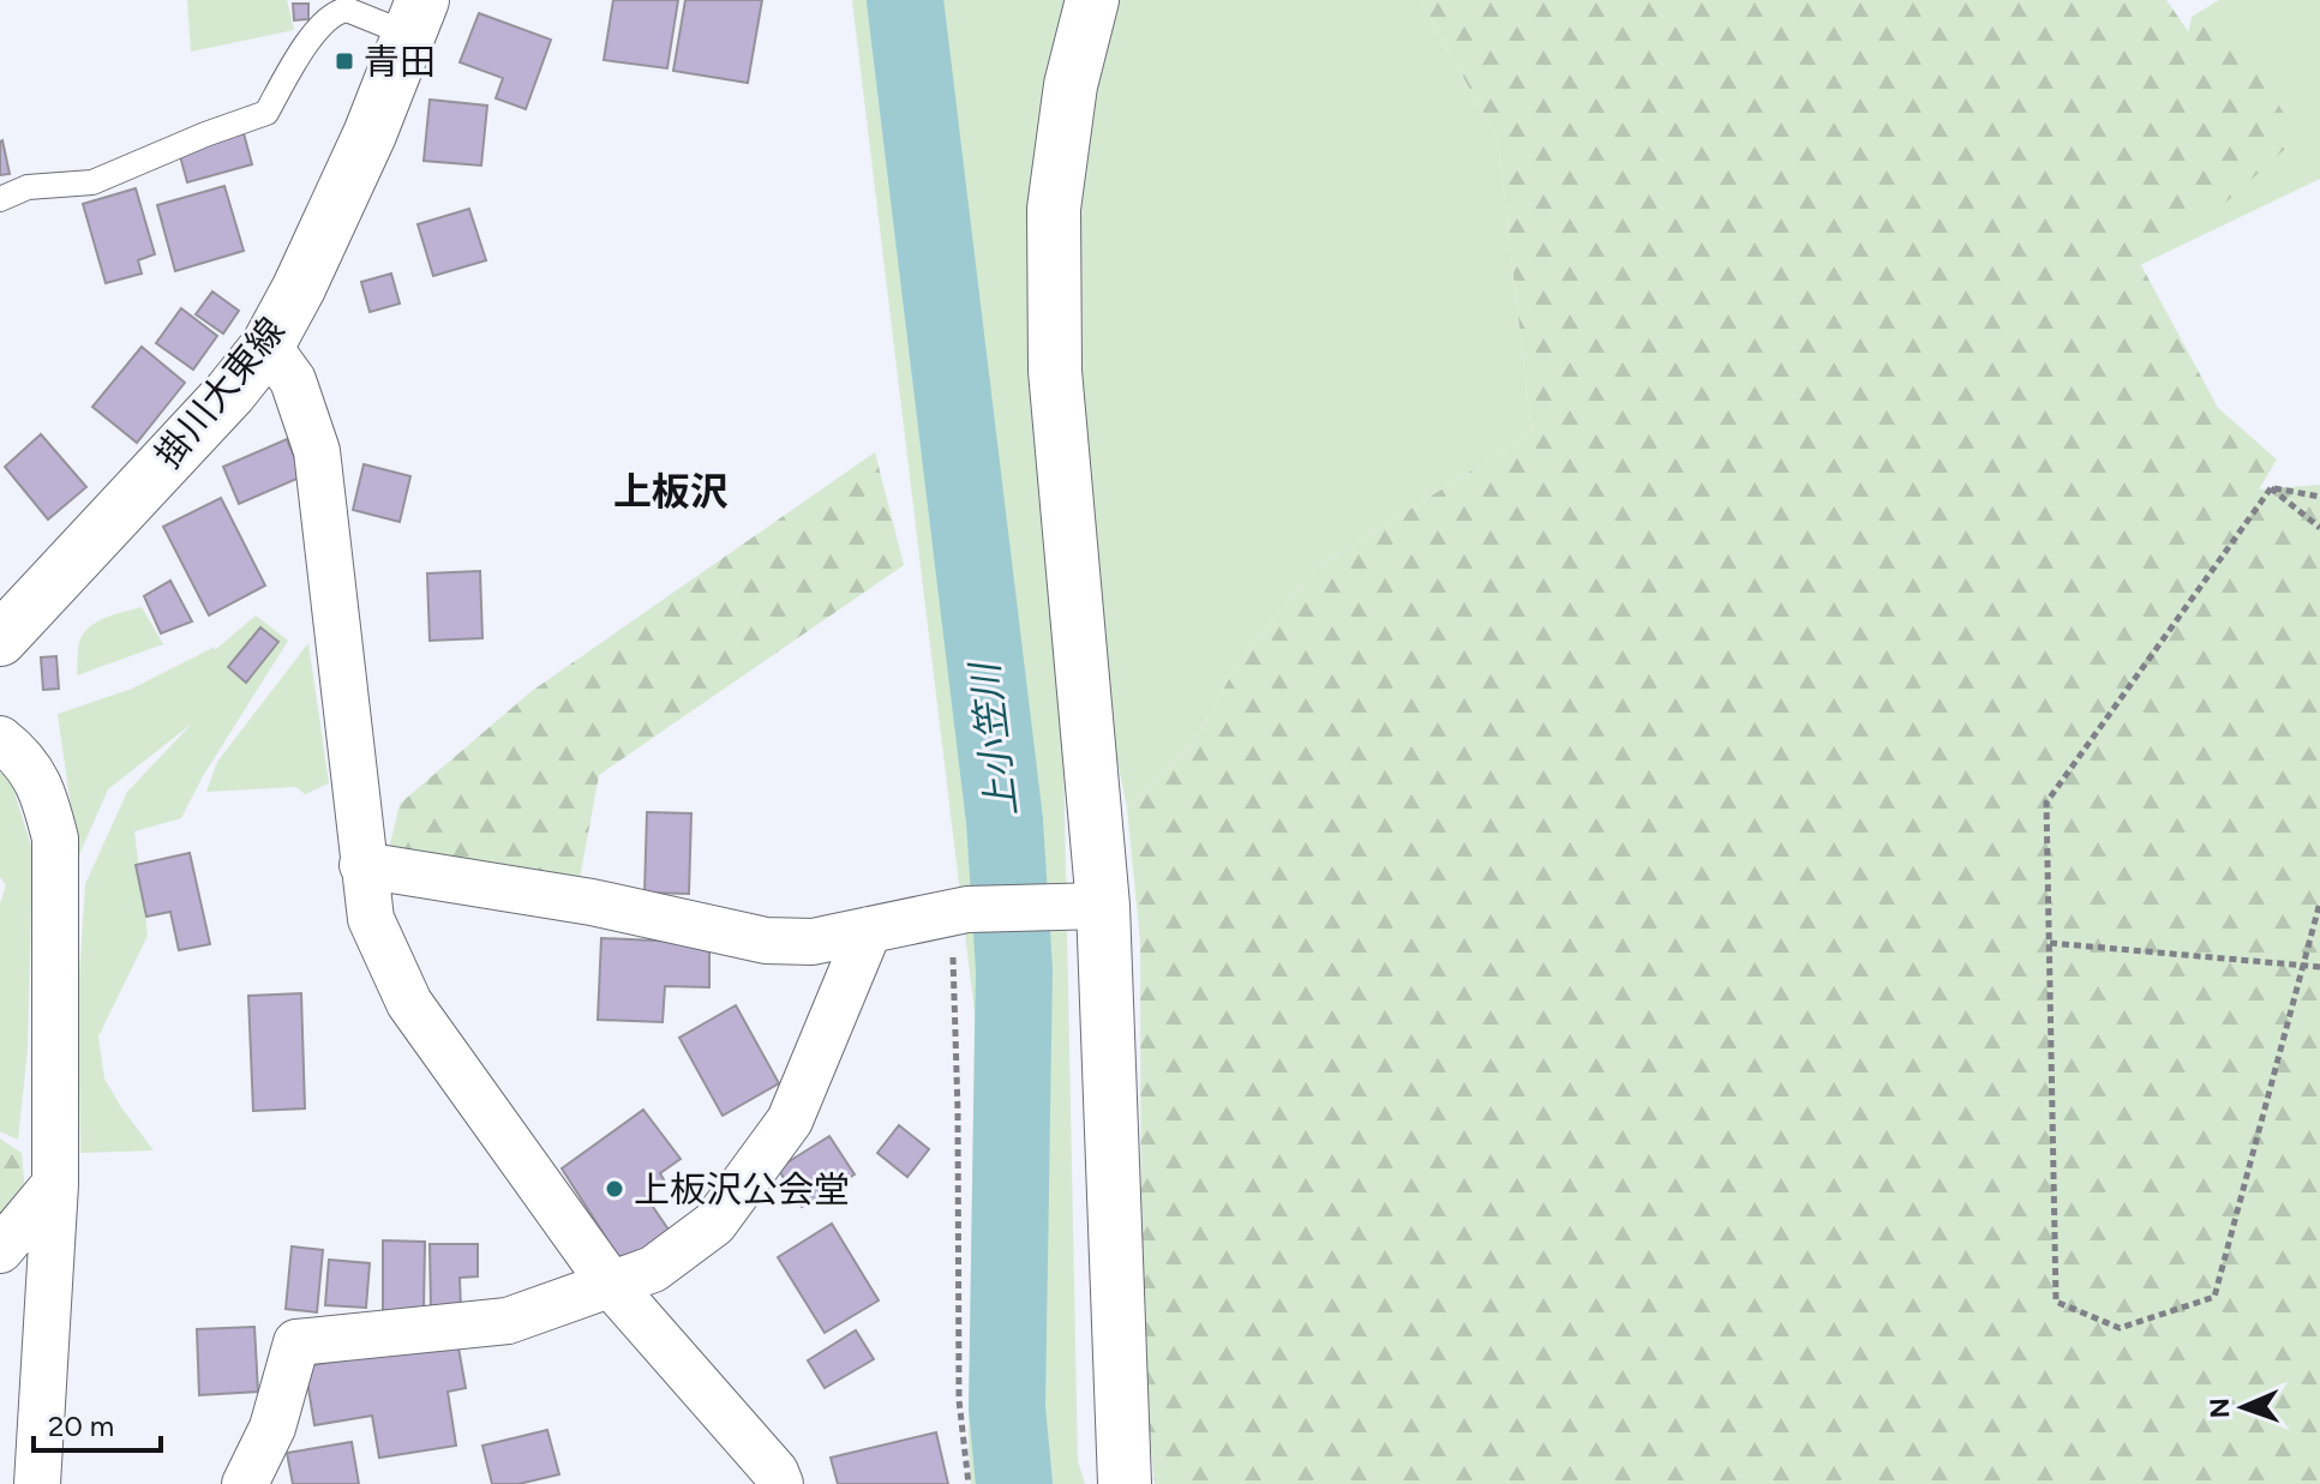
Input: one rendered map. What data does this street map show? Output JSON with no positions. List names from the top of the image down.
{
  "streets": {
    "street": ["掛川大東線"]
  },
  "districts": ["上板沢"],
  "water": ["上小笠川"],
  "places": {
    "transit": ["青田"],
    "other": ["上板沢公会堂"]
  },
  "scale_bar": "20 m",
  "north": "left"
}
